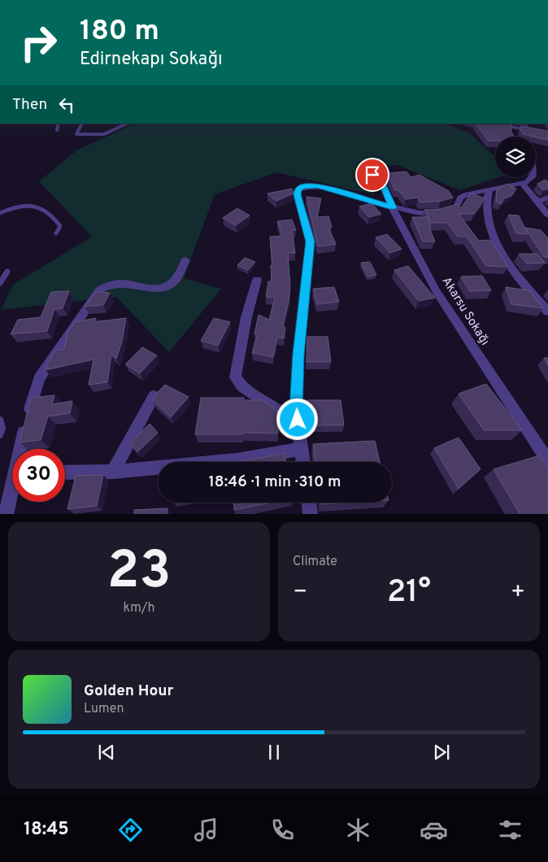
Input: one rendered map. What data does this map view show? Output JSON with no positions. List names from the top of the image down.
{
  "streets": {
    "street": ["Akarsu Sokağı"]
  },
  "page": {
    "turn": ["180 m", "Edirnekapı Sokağı"],
    "then": "Then",
    "limit": "30",
    "trip": "18:46 · 1 min · 310 m",
    "tile": [
      ["23", "km/h"],
      "Climate"
    ],
    "heat": ["−", "21°", "+"],
    "song": ["Golden Hour", "Lumen"],
    "tabs": "18:45"
  }
}
